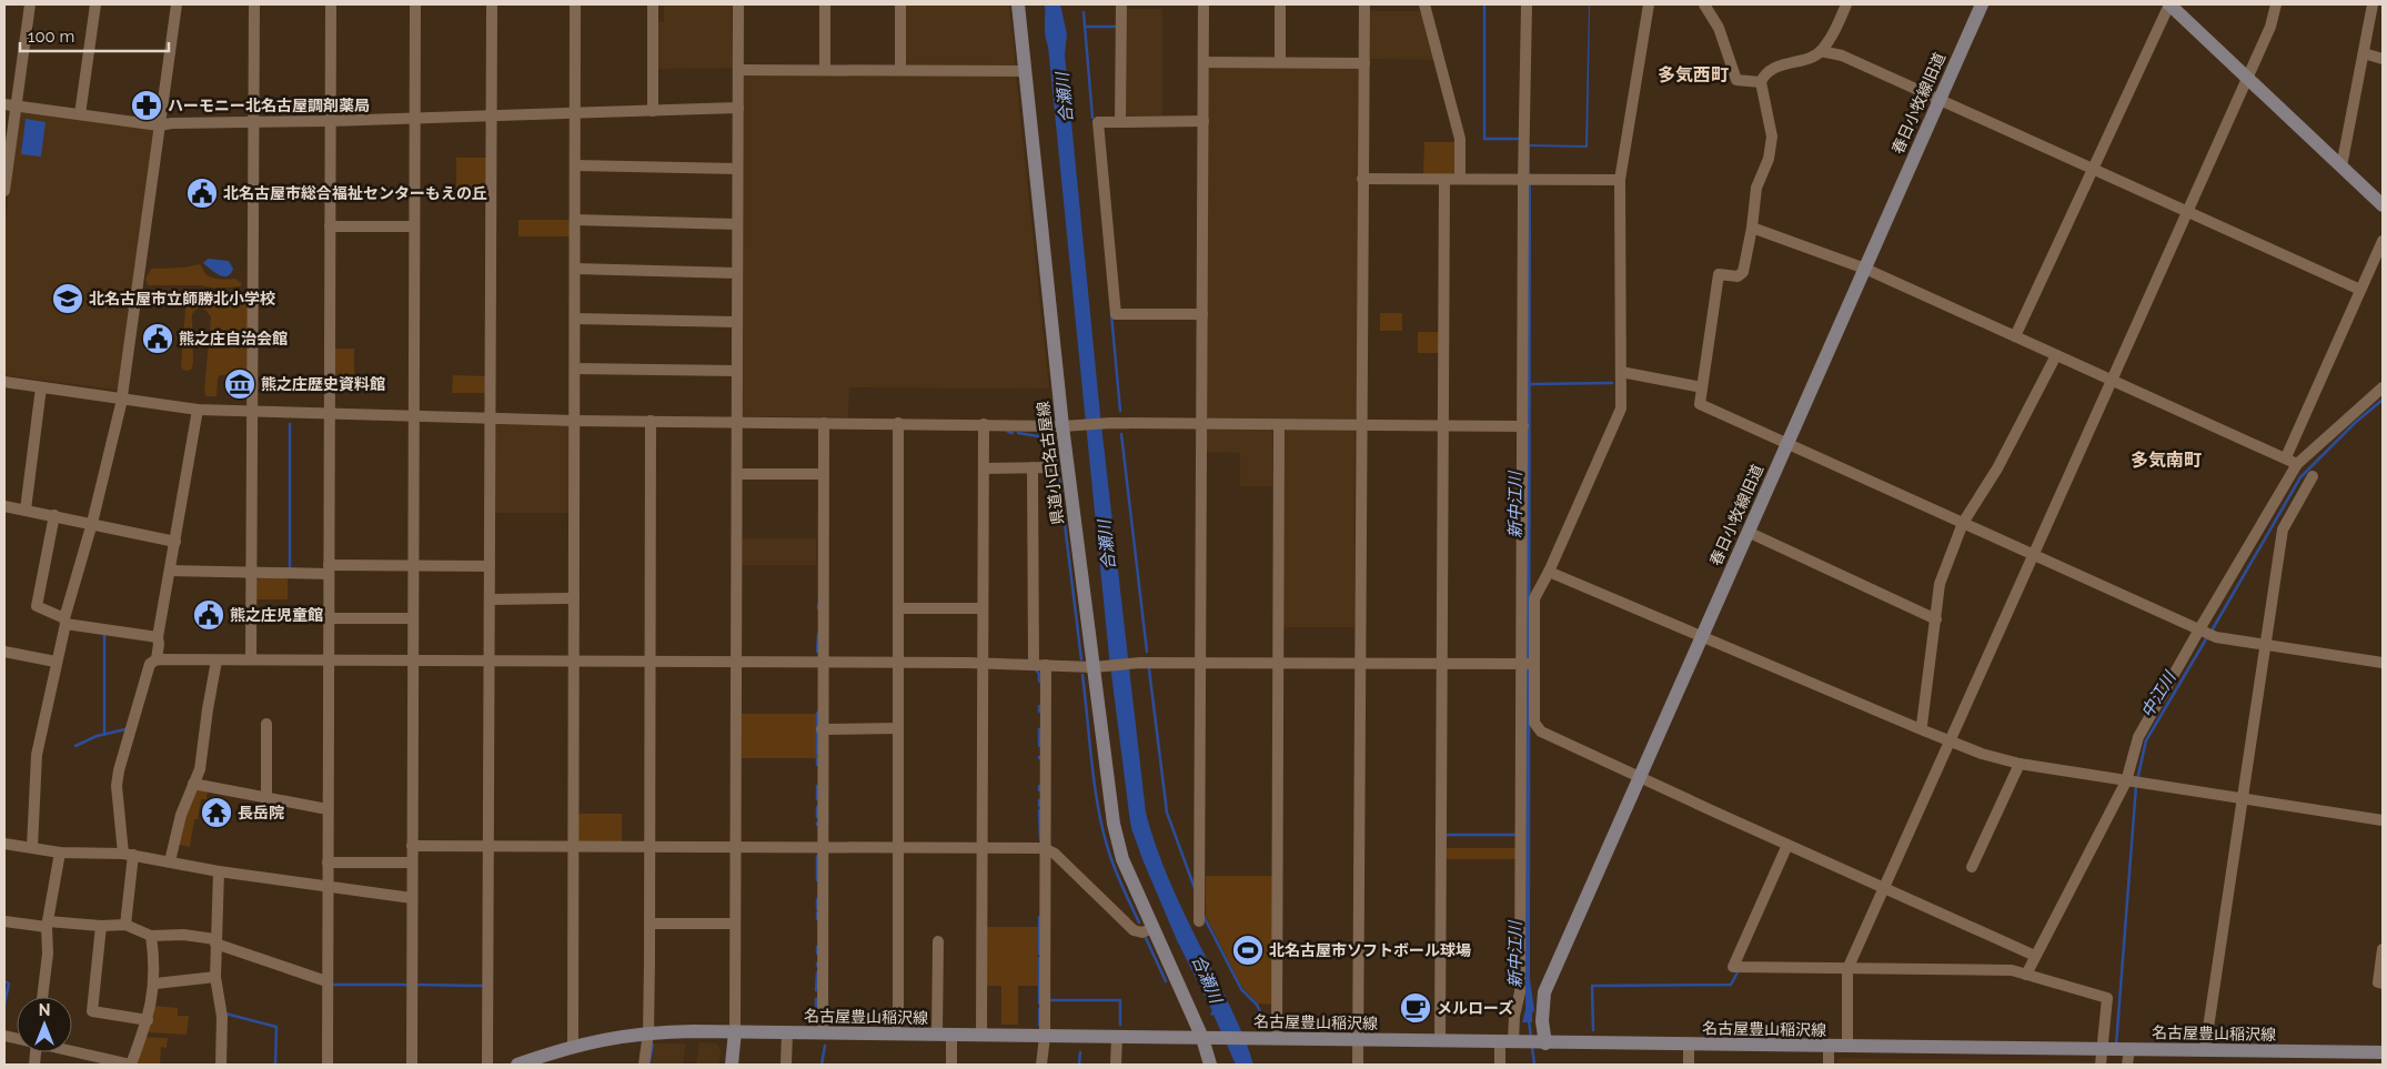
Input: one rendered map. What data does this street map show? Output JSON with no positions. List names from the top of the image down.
{
  "streets": {
    "main road": ["春日小牧線旧道", "県道小口名古屋線", "名古屋豊山稲沢線"]
  },
  "crossings": [
    ["春日小牧線旧道", "名古屋豊山稲沢線"],
    ["県道小口名古屋線", "名古屋豊山稲沢線"]
  ],
  "districts": ["多気西町", "多気南町"],
  "water": ["合瀬川", "新中江川", "中江川"],
  "places": {
    "pharmacy": ["ハーモニー北名古屋調剤薬局"],
    "public building": ["北名古屋市総合福祉センターもえの丘", "熊之庄自治会館", "熊之庄児童館"],
    "school or university": ["北名古屋市立師勝北小学校"],
    "museum": ["熊之庄歴史資料館"],
    "temple": ["長岳院"],
    "sports": ["北名古屋市ソフトボール球場"],
    "cafe": ["メルローズ"]
  },
  "scale_bar": "100 m",
  "north": "top"
}
